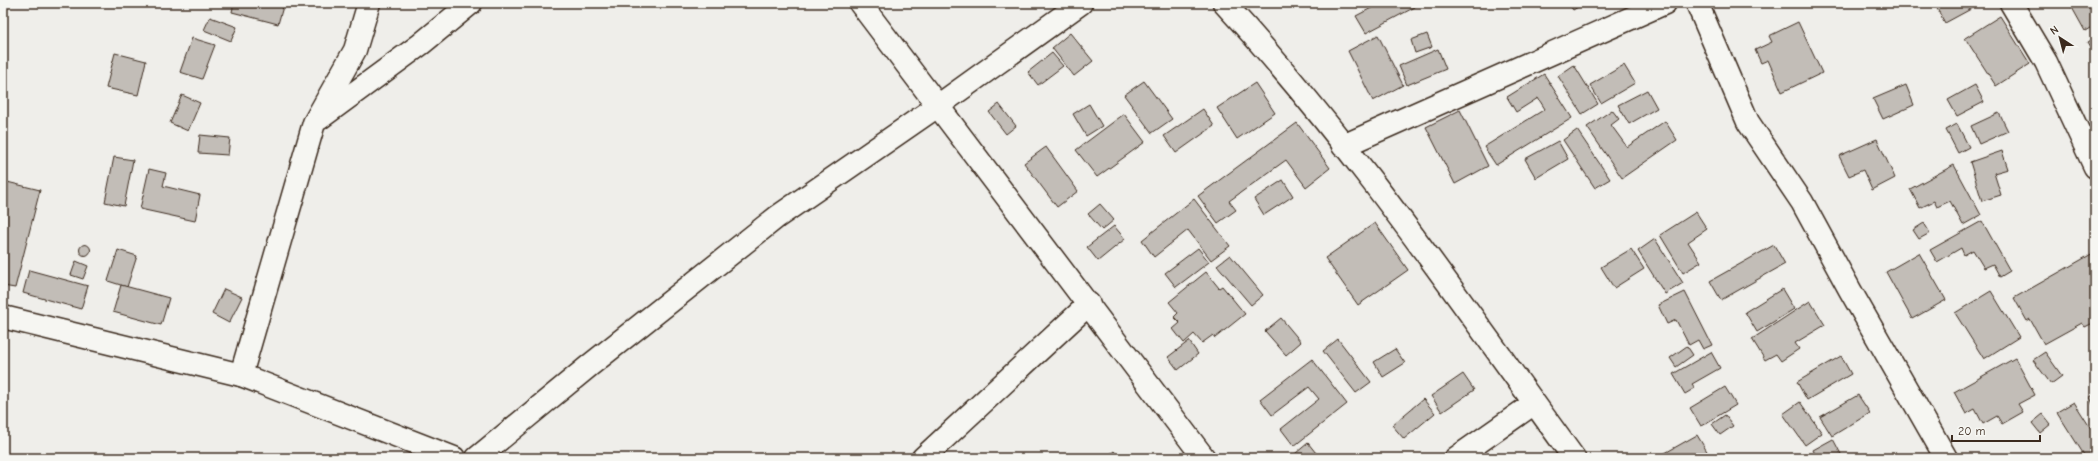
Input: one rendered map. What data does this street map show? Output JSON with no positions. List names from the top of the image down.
{
  "scale_bar": "20 m",
  "north": "top left"
}
